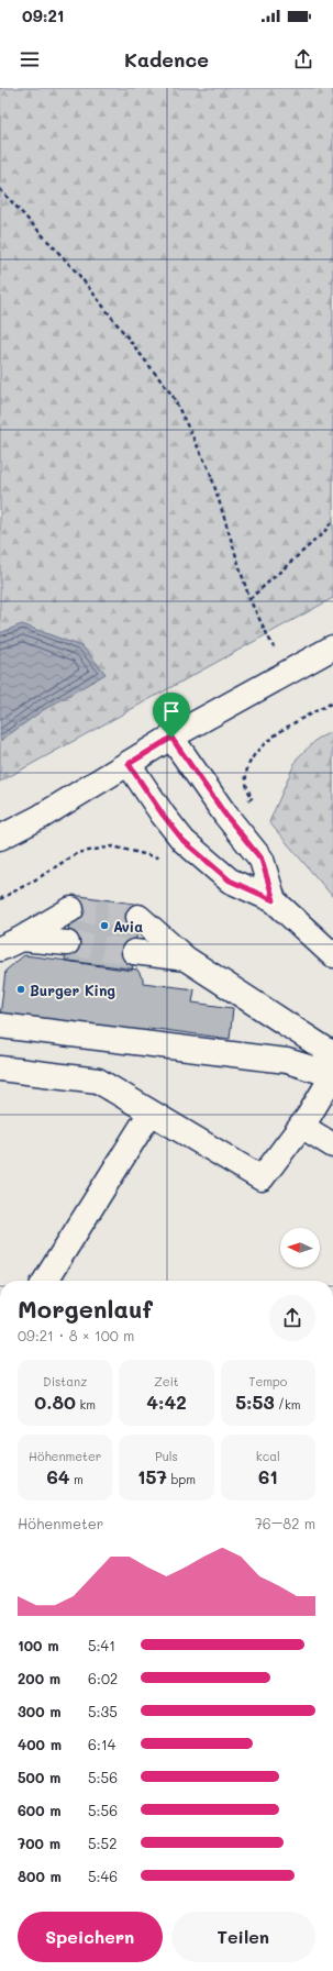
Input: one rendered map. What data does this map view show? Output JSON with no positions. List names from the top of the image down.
{
  "places": ["Avia", "Burger King"],
  "north": "left",
  "page": {
    "status": "09:21",
    "header": "Kadence",
    "heading": ["Morgenlauf", "09:21 · 8 × 100 m"],
    "stats": [
      ["Distanz", "0.80 km"],
      ["Zeit", "4:42"],
      ["Tempo", "5:53 /km"],
      ["Höhenmeter", "64 m"],
      ["Puls", "157 bpm"],
      ["kcal", "61"]
    ],
    "chart": ["Höhenmeter", "76–82 m"],
    "list": [
      {
        "name": "100 m",
        "note": "5:41"
      },
      {
        "name": "200 m",
        "note": "6:02"
      },
      {
        "name": "300 m",
        "note": "5:35"
      },
      {
        "name": "400 m",
        "note": "6:14"
      },
      {
        "name": "500 m",
        "note": "5:56"
      },
      {
        "name": "600 m",
        "note": "5:56"
      },
      {
        "name": "700 m",
        "note": "5:52"
      },
      {
        "name": "800 m",
        "note": "5:46"
      }
    ],
    "buttons": ["Speichern", "Teilen"]
  }
}
